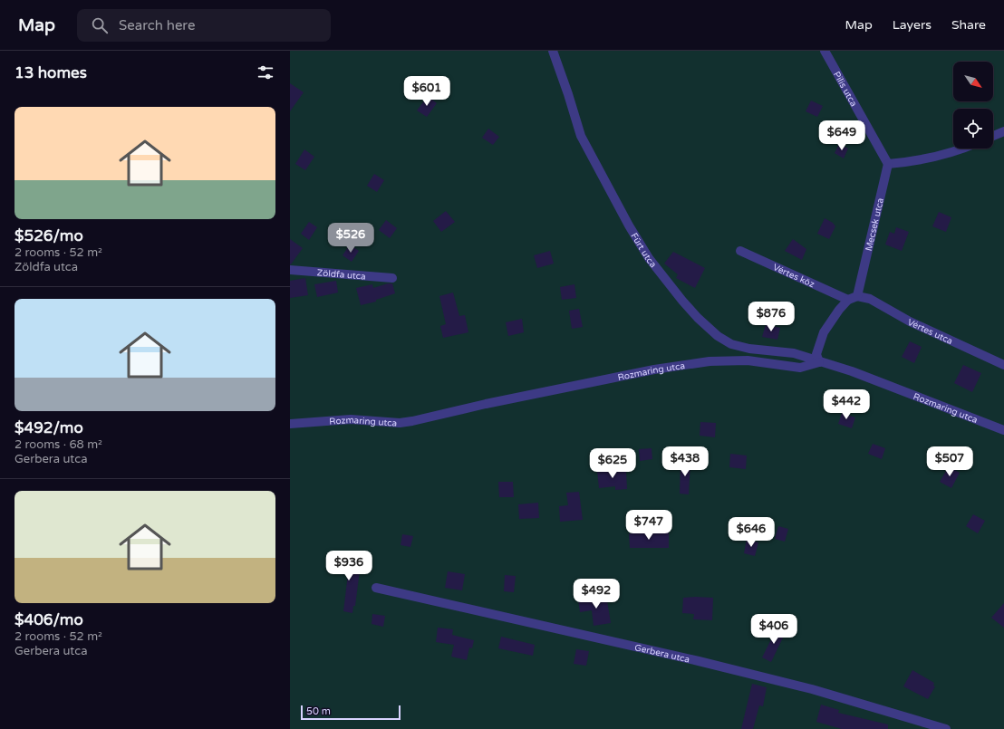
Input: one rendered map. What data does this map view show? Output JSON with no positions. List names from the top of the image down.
{
  "streets": {
    "street": [
      "Pilis utca",
      "Mecsek utca",
      "Fürt utca",
      "Zöldfa utca",
      "Vértes köz",
      "Vértes utca",
      "Rozmaring utca",
      "Gerbera utca"
    ]
  },
  "crossings": [
    ["Pilis utca", "Mecsek utca"],
    ["Mecsek utca", "Vértes utca"],
    ["Fürt utca", "Rozmaring utca"]
  ],
  "scale_bar": "50 m",
  "north": "bottom right",
  "page": {
    "header": "Map",
    "search": "Search here",
    "nav": ["Map", "Layers", "Share"],
    "heading": "13 homes",
    "price": [
      "$601",
      "$649",
      "$526",
      "$876",
      "$442",
      "$438",
      "$507",
      "$625",
      "$747",
      "$646",
      "$936",
      "$492",
      "$406"
    ],
    "list": [
      {
        "name": "$526/mo",
        "note": "2 rooms · 52 m² · Zöldfa utca"
      },
      {
        "name": "$492/mo",
        "note": "2 rooms · 68 m² · Gerbera utca"
      },
      {
        "name": "$406/mo",
        "note": "2 rooms · 52 m² · Gerbera utca"
      }
    ],
    "scale": "50 m"
  }
}
